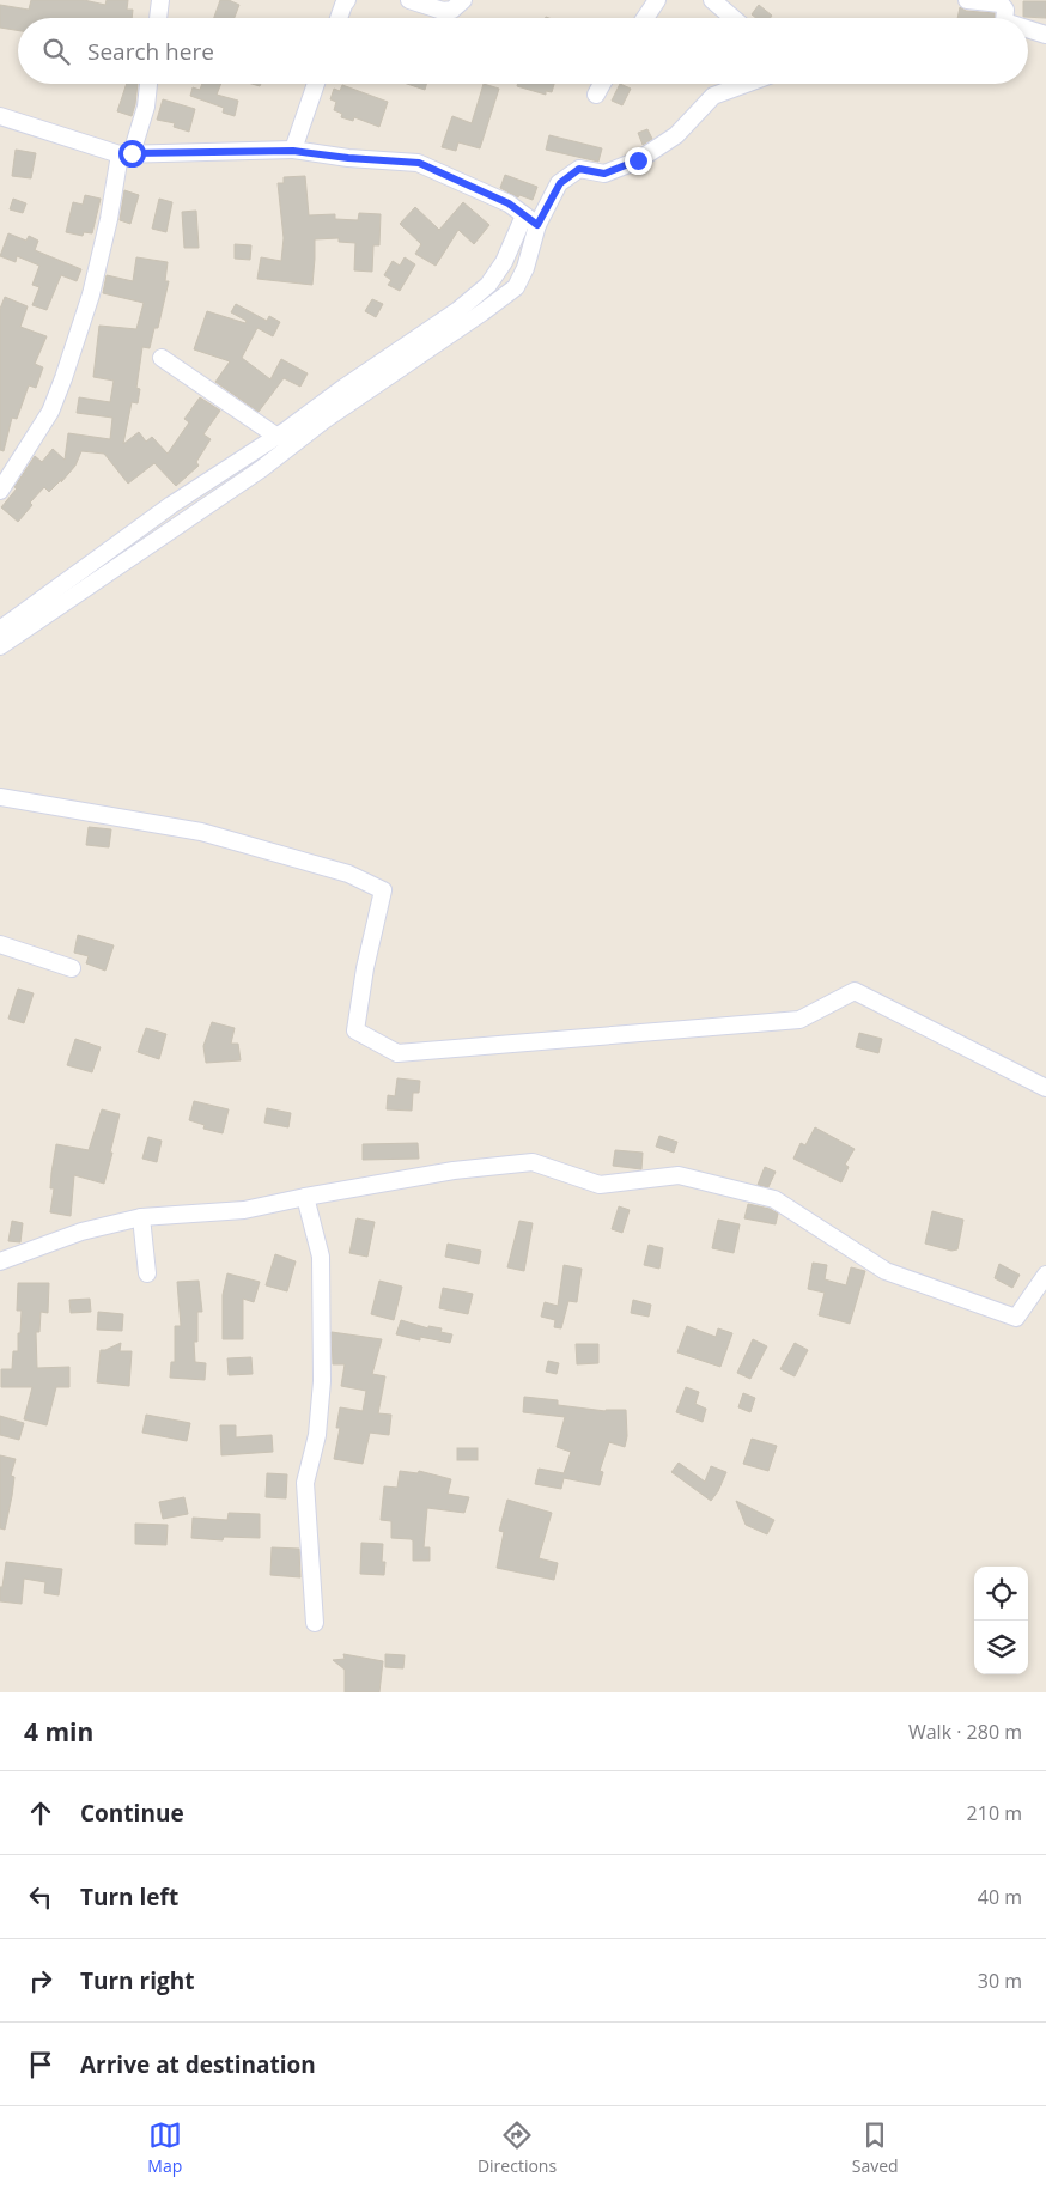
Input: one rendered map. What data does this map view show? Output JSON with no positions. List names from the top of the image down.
{
  "page": {
    "search": "Search here",
    "heading": ["4 min", "Walk · 280 m"],
    "list": [
      ["Continue", "210 m"],
      ["Turn left", "40 m"],
      ["Turn right", "30 m"],
      "Arrive at destination"
    ],
    "nav": ["Map", "Directions", "Saved"]
  }
}
